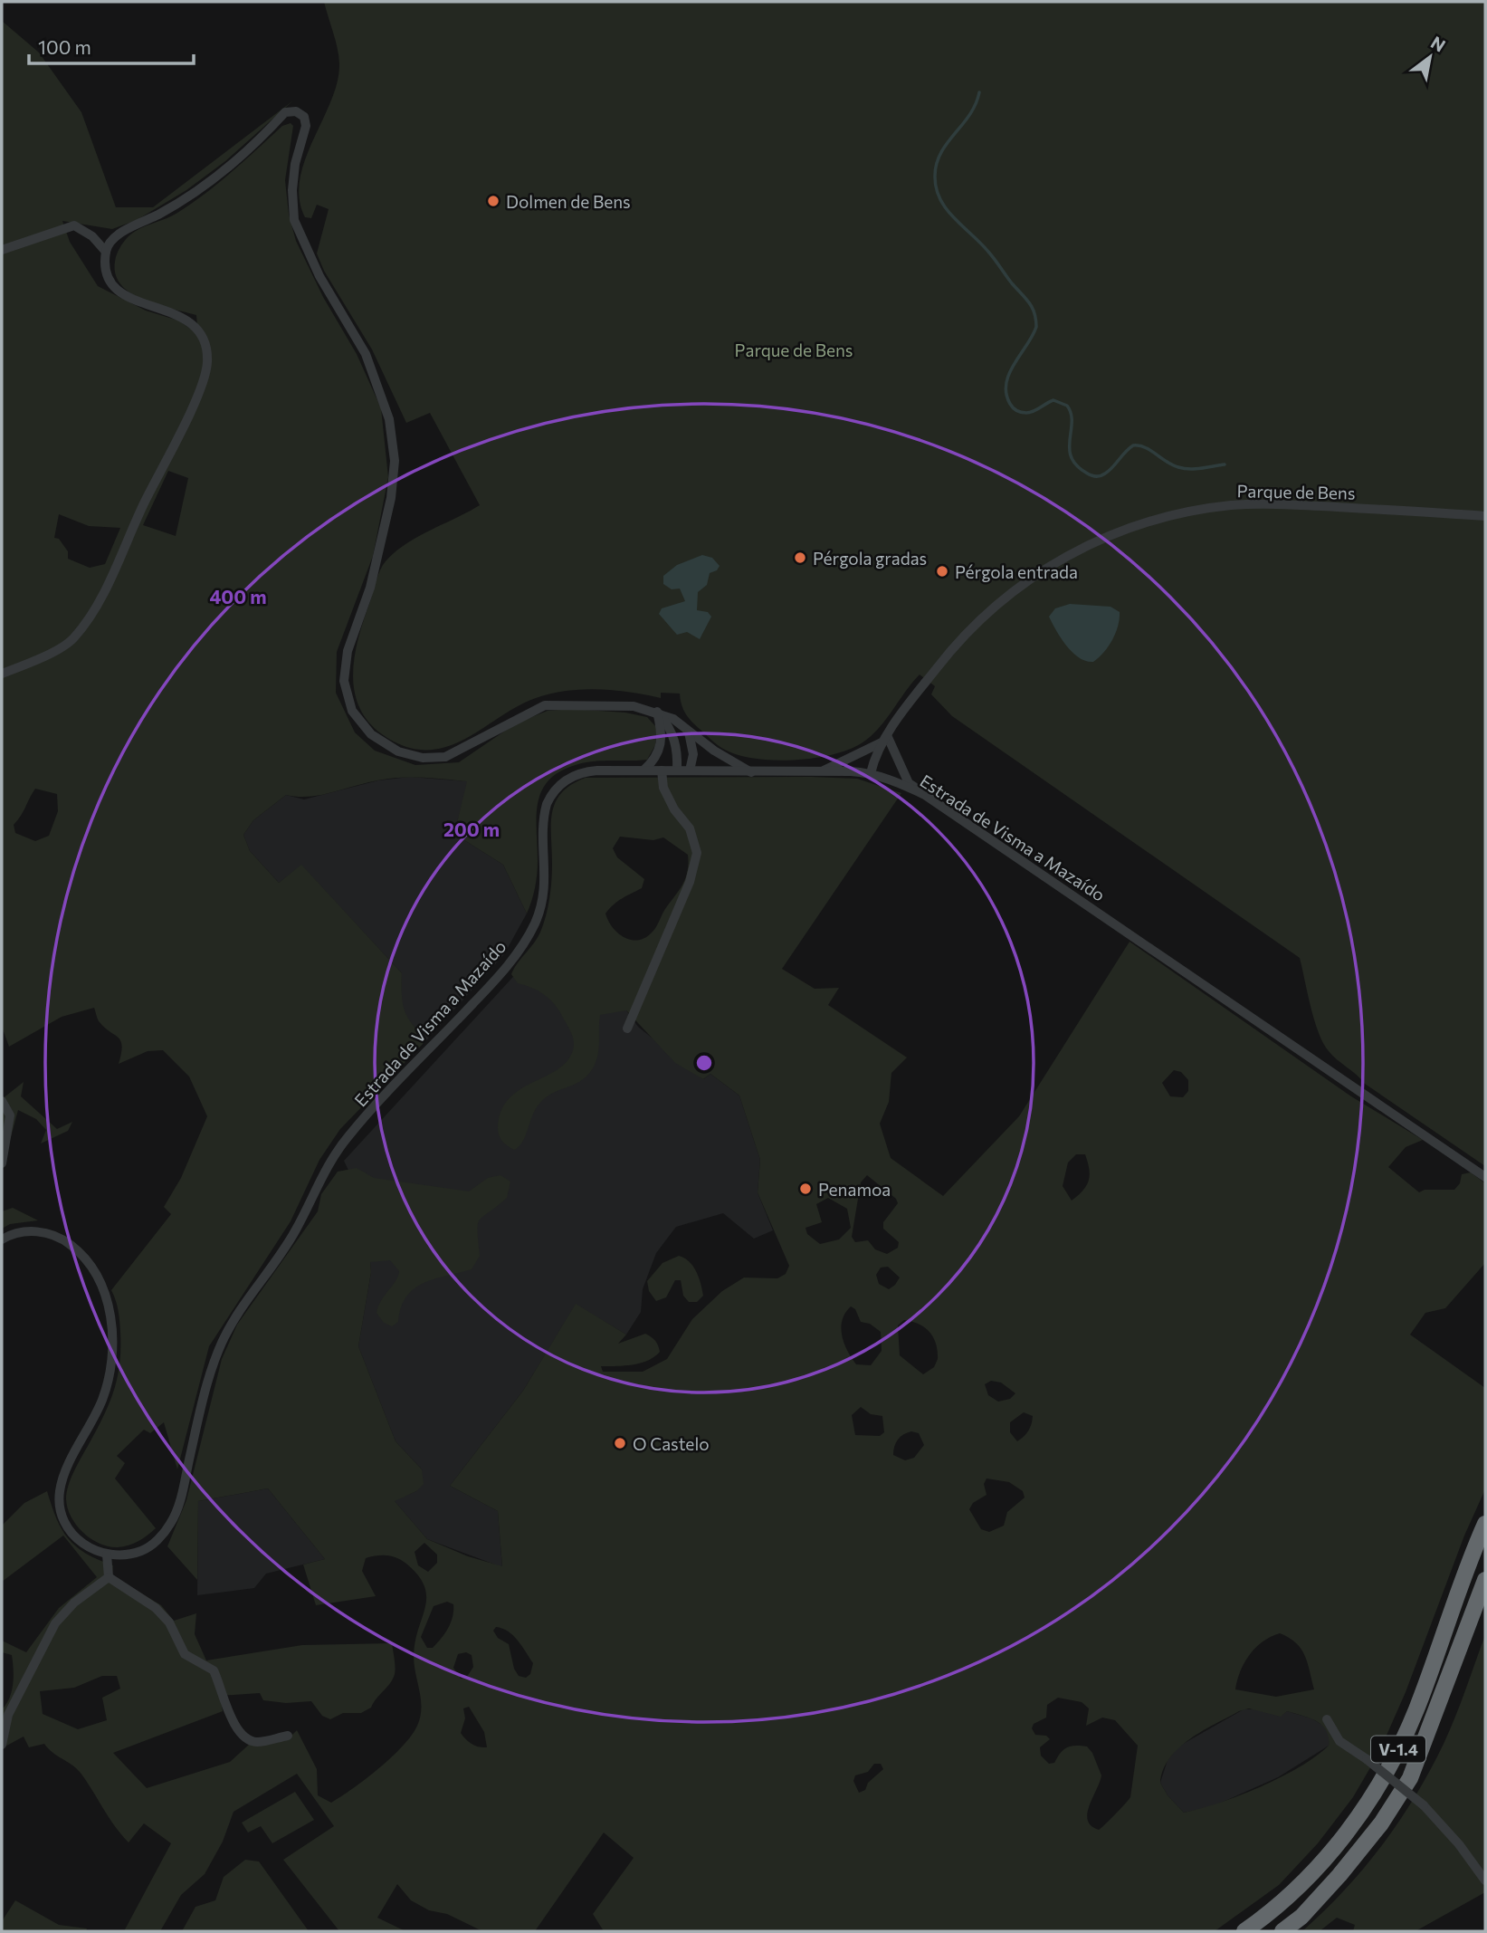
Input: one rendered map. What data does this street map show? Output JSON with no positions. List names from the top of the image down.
{
  "streets": {
    "highway": ["V-1.4"],
    "street": ["Parque de Bens", "Estrada de Visma a Mazaído"]
  },
  "crossings": [
    ["Parque de Bens", "Estrada de Visma a Mazaído"]
  ],
  "parks": ["Parque de Bens"],
  "places": [
    "Dolmen de Bens",
    "Pérgola gradas",
    "Pérgola entrada",
    "Penamoa",
    "O Castelo"
  ],
  "scale_bar": "100 m",
  "north": "top right",
  "rings": ["400 m", "200 m"]
}
